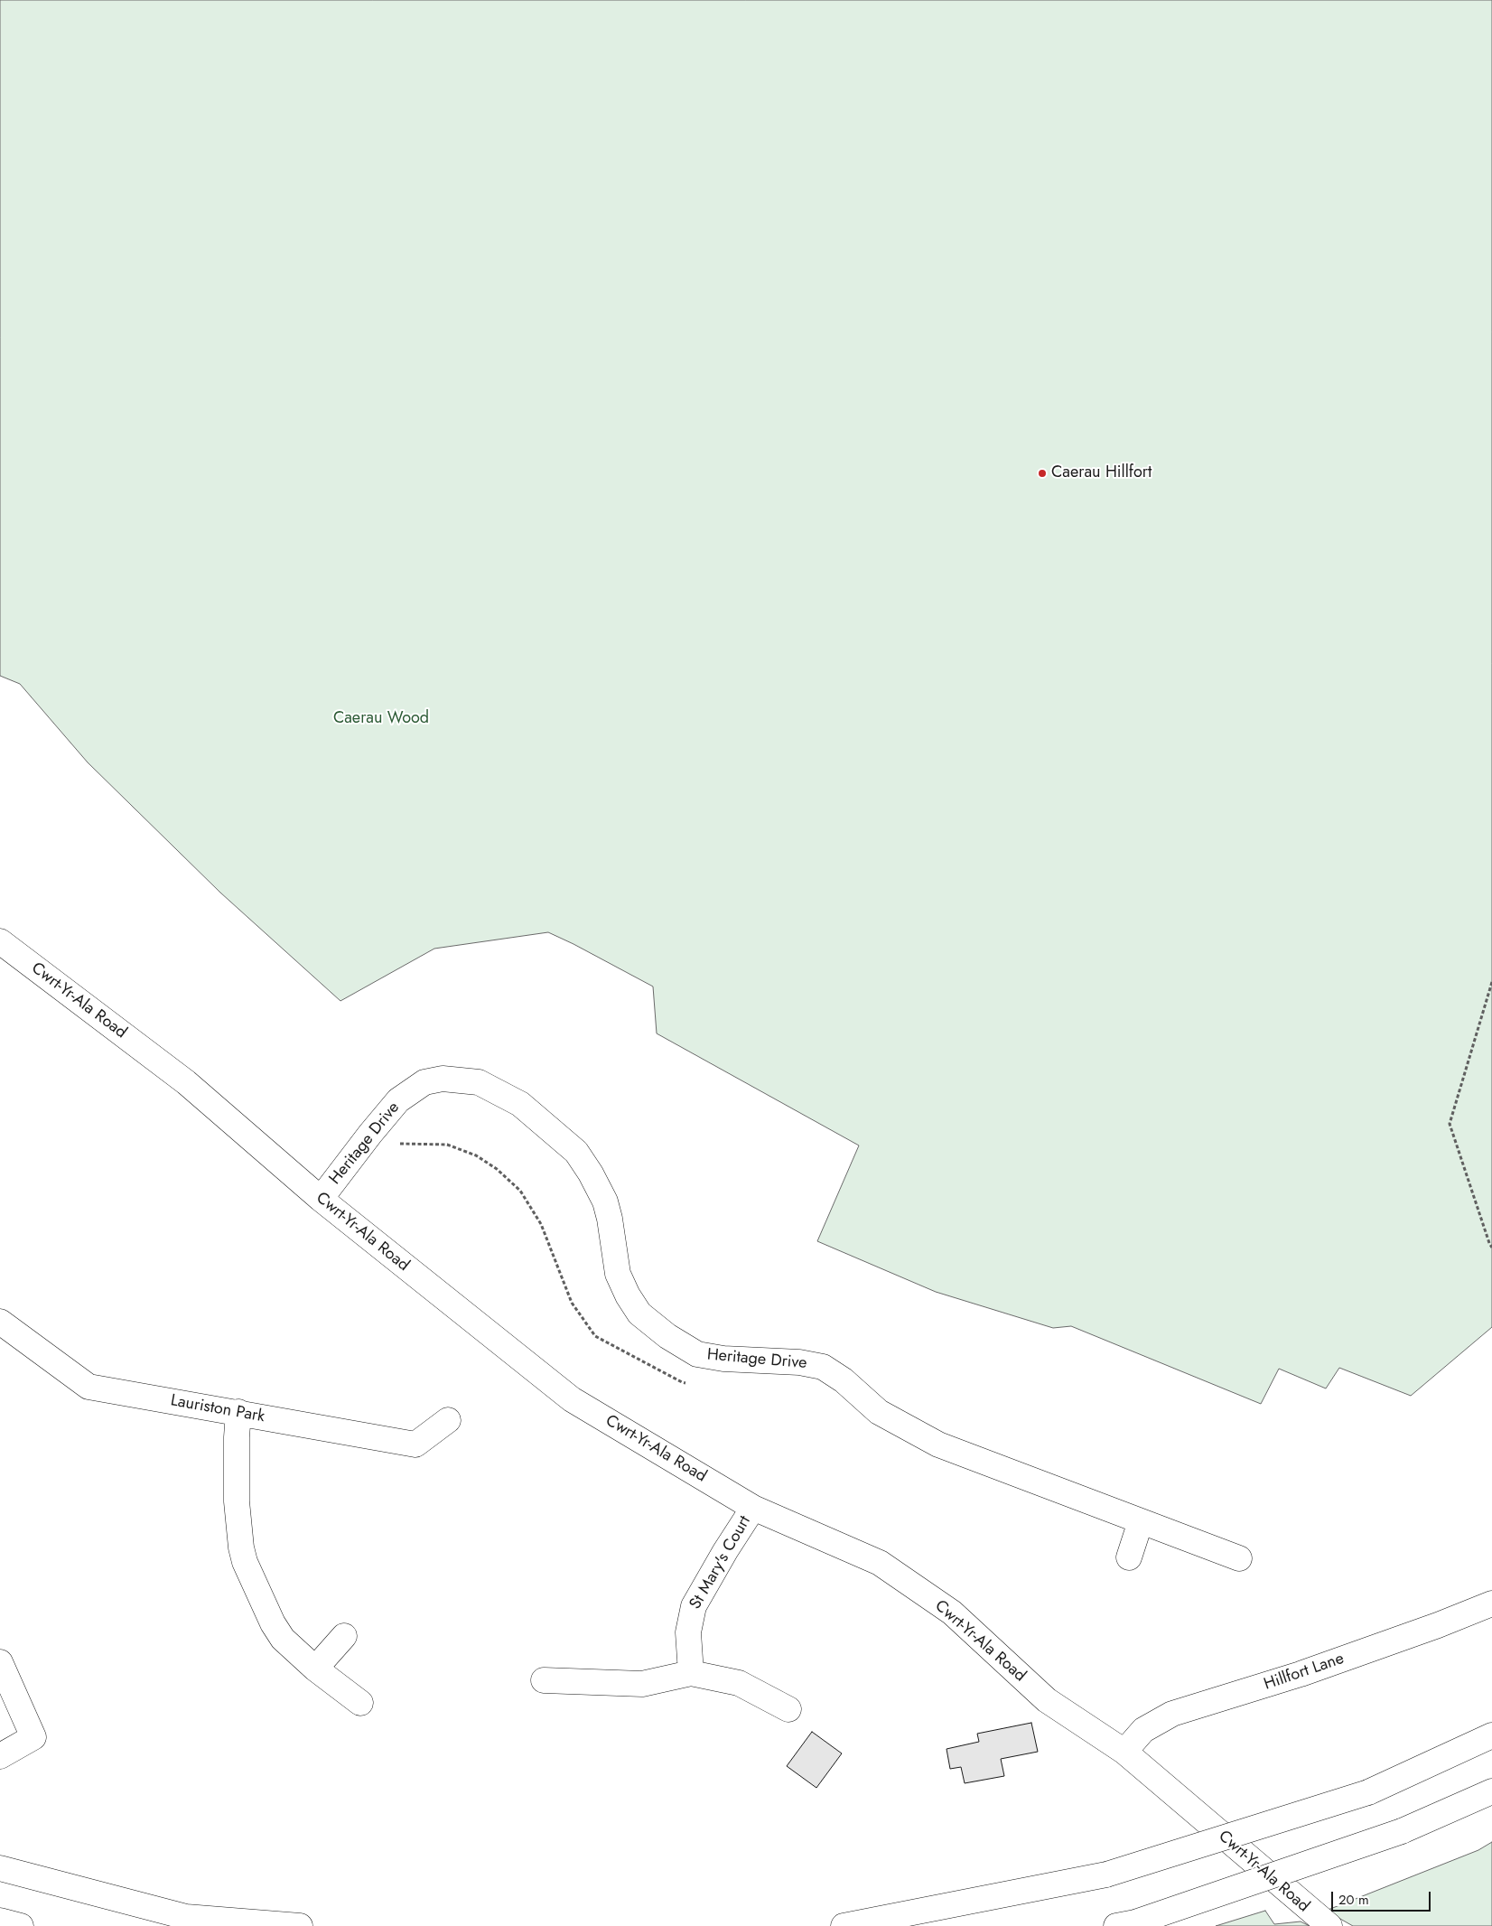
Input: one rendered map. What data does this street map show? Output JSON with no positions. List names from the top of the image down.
{
  "streets": {
    "street": [
      "Cwrt-Yr-Ala Road",
      "Heritage Drive",
      "Lauriston Park",
      "St Mary's Court",
      "Hillfort Lane"
    ]
  },
  "crossings": [
    ["Cwrt-Yr-Ala Road", "Heritage Drive"],
    ["Cwrt-Yr-Ala Road", "St Mary's Court"],
    ["Cwrt-Yr-Ala Road", "Hillfort Lane"]
  ],
  "parks": ["Caerau Wood"],
  "places": ["Caerau Hillfort"],
  "scale_bar": "20 m"
}
